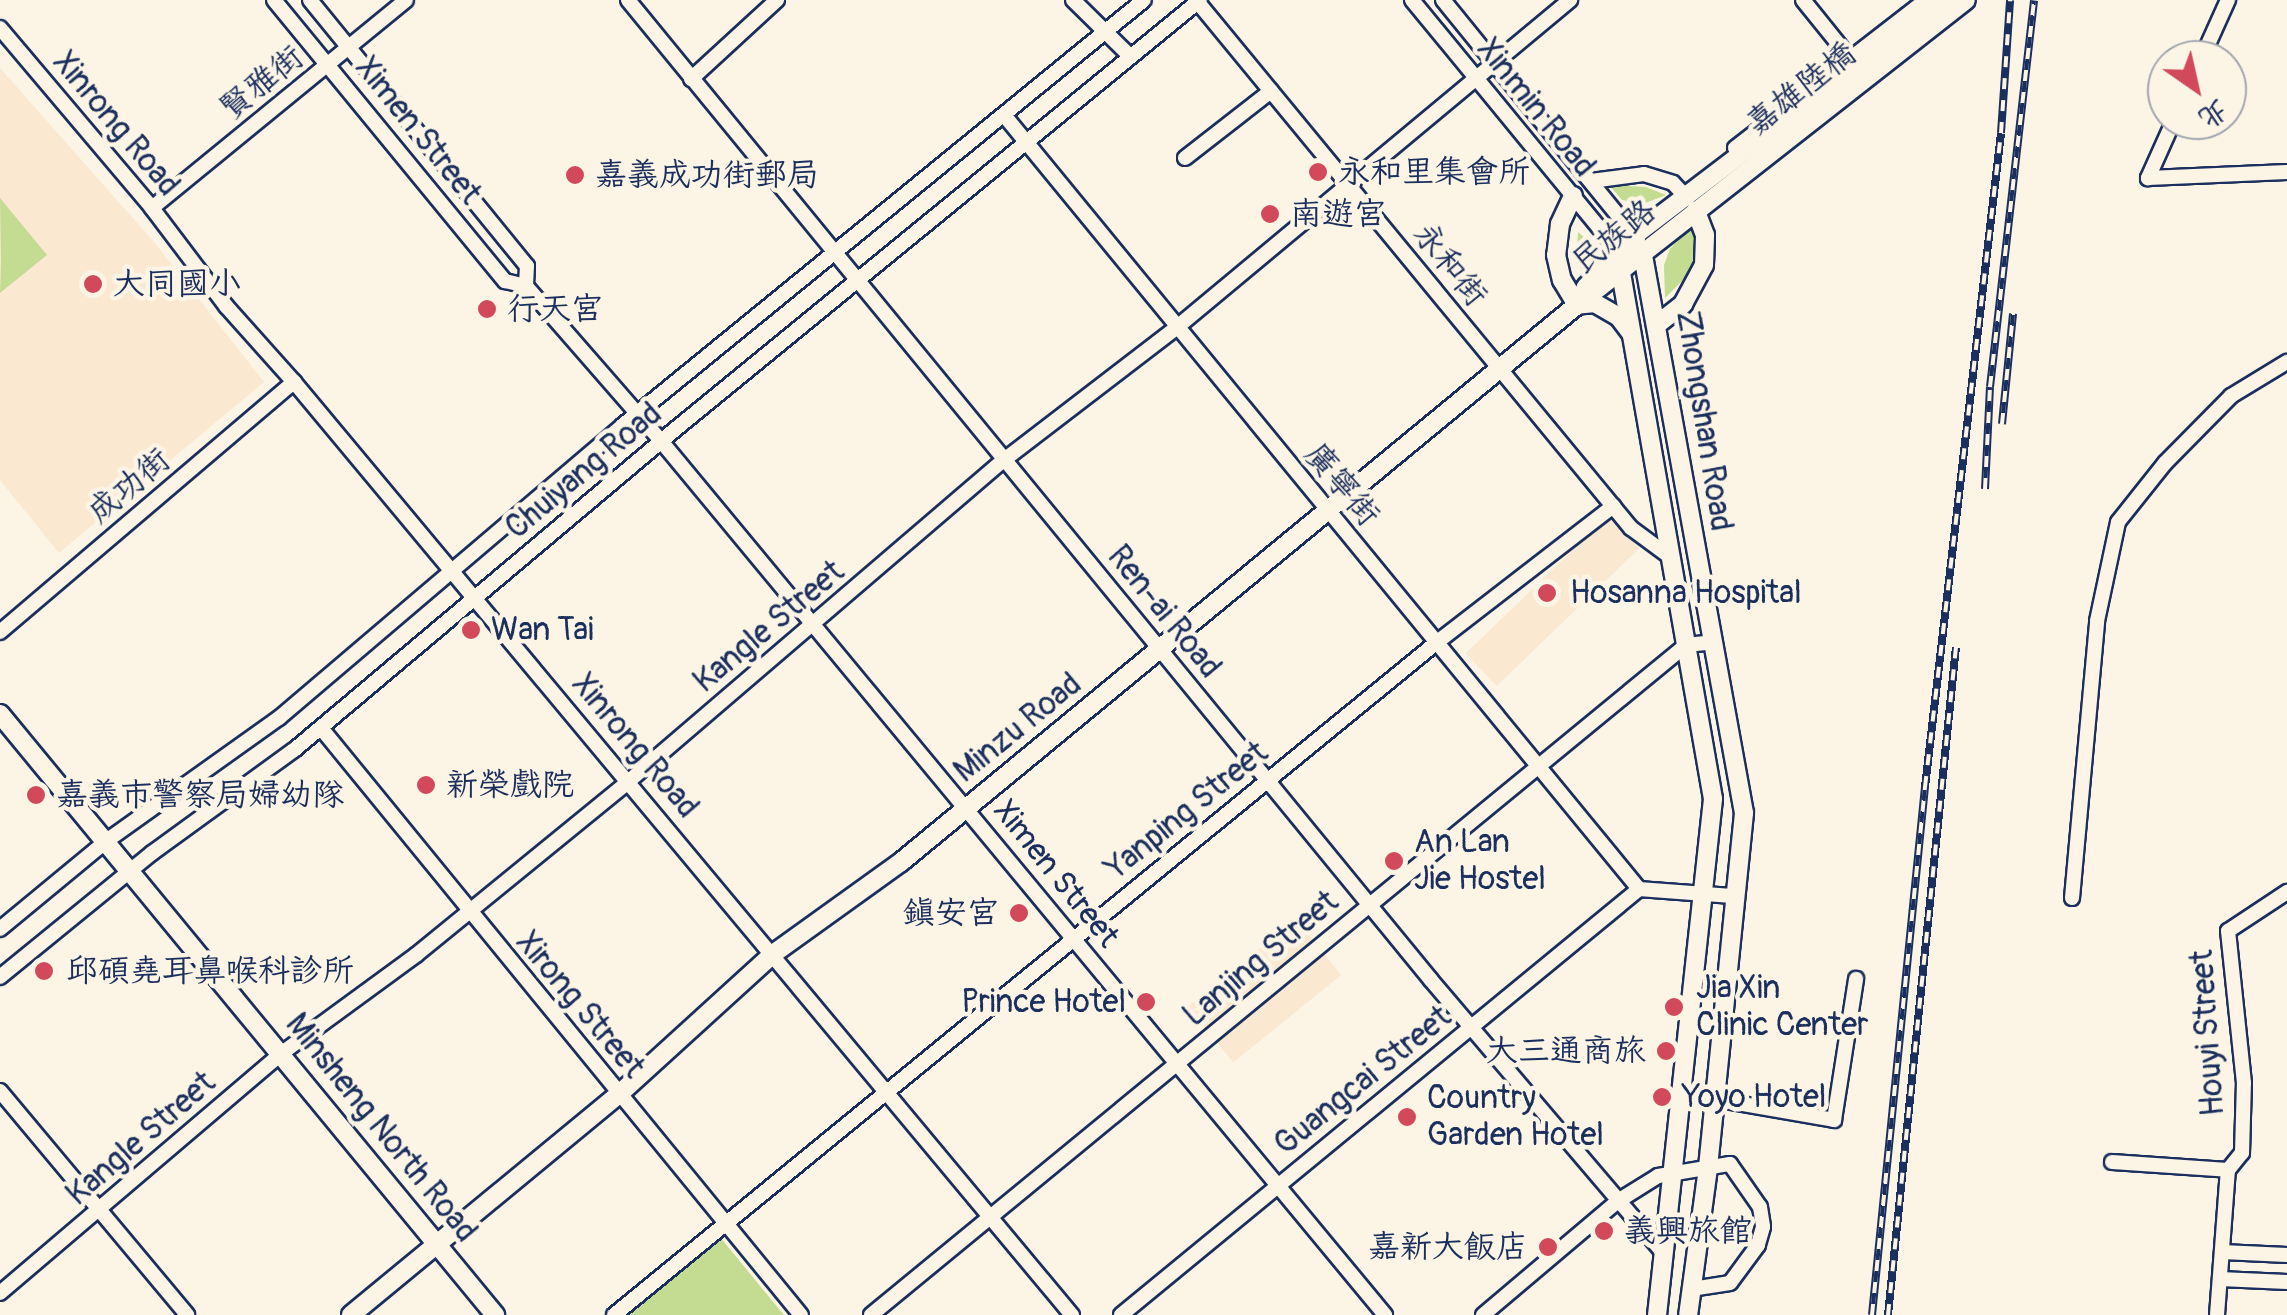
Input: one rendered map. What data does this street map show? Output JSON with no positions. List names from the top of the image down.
{
  "streets": {
    "main road": [
      "嘉雄陸橋",
      "民族路",
      "Zhongshan Road",
      "Minzu Road",
      "Minsheng North Road"
    ],
    "street": [
      "賢雅街",
      "Xinmin Road",
      "Xinrong Road",
      "Ximen Street",
      "永和街",
      "Chuiyang Road",
      "廣寧街",
      "成功街",
      "Ren-ai Road",
      "Kangle Street",
      "Yanping Street",
      "Lanjing Street",
      "Xirong Street",
      "Houyi Street",
      "Guangcai Street"
    ]
  },
  "crossings": [
    ["賢雅街", "Xinrong Road"],
    ["賢雅街", "Ximen Street"],
    ["嘉雄陸橋", "Minzu Road"],
    ["Xinmin Road", "Zhongshan Road"],
    ["Xinmin Road", "Kangle Street"],
    ["Xinmin Road", "Minzu Road"],
    ["Xinrong Road", "Chuiyang Road"],
    ["Xinrong Road", "成功街"],
    ["Xinrong Road", "Kangle Street"],
    ["Xinrong Road", "Minzu Road"],
    ["Xinrong Road", "Yanping Street"],
    ["Xinrong Road", "Lanjing Street"],
    ["Ximen Street", "Chuiyang Road"],
    ["Ximen Street", "Kangle Street"],
    ["Ximen Street", "Minzu Road"],
    ["Ximen Street", "Yanping Street"],
    ["Ximen Street", "Lanjing Street"],
    ["Ximen Street", "Guangcai Street"],
    ["民族路", "Zhongshan Road"],
    ["民族路", "Minzu Road"],
    ["永和街", "Zhongshan Road"],
    ["永和街", "Chuiyang Road"],
    ["永和街", "Kangle Street"],
    ["永和街", "Minzu Road"],
    ["永和街", "Yanping Street"],
    ["Zhongshan Road", "Ren-ai Road"],
    ["Zhongshan Road", "Minzu Road"],
    ["Zhongshan Road", "Lanjing Street"],
    ["Chuiyang Road", "廣寧街"],
    ["Chuiyang Road", "Ren-ai Road"],
    ["Chuiyang Road", "Xirong Street"],
    ["Chuiyang Road", "Minsheng North Road"],
    ["廣寧街", "Kangle Street"],
    ["廣寧街", "Minzu Road"],
    ["廣寧街", "Yanping Street"],
    ["廣寧街", "Lanjing Street"],
    ["廣寧街", "Guangcai Street"],
    ["Ren-ai Road", "Kangle Street"],
    ["Ren-ai Road", "Minzu Road"],
    ["Ren-ai Road", "Yanping Street"],
    ["Ren-ai Road", "Lanjing Street"],
    ["Ren-ai Road", "Guangcai Street"],
    ["Kangle Street", "Xirong Street"],
    ["Kangle Street", "Minsheng North Road"],
    ["Minzu Road", "Xirong Street"],
    ["Minzu Road", "Minsheng North Road"],
    ["Yanping Street", "Xirong Street"]
  ],
  "places": [
    "永和里集會所",
    "嘉義成功街郵局",
    "南遊宮",
    "大同國小",
    "行天宮",
    "Hosanna Hospital",
    "Wan Tai",
    "新榮戲院",
    "嘉義市警察局婦幼隊",
    "An Lan Jie Hostel",
    "鎮安宮",
    "邱碩堯耳鼻喉科診所",
    "Prince Hotel",
    "Jia Xin Clinic Center",
    "大三通商旅",
    "Yoyo Hotel",
    "Country Garden Hotel",
    "義興旅館",
    "嘉新大飯店"
  ],
  "north": "bottom right"
}
